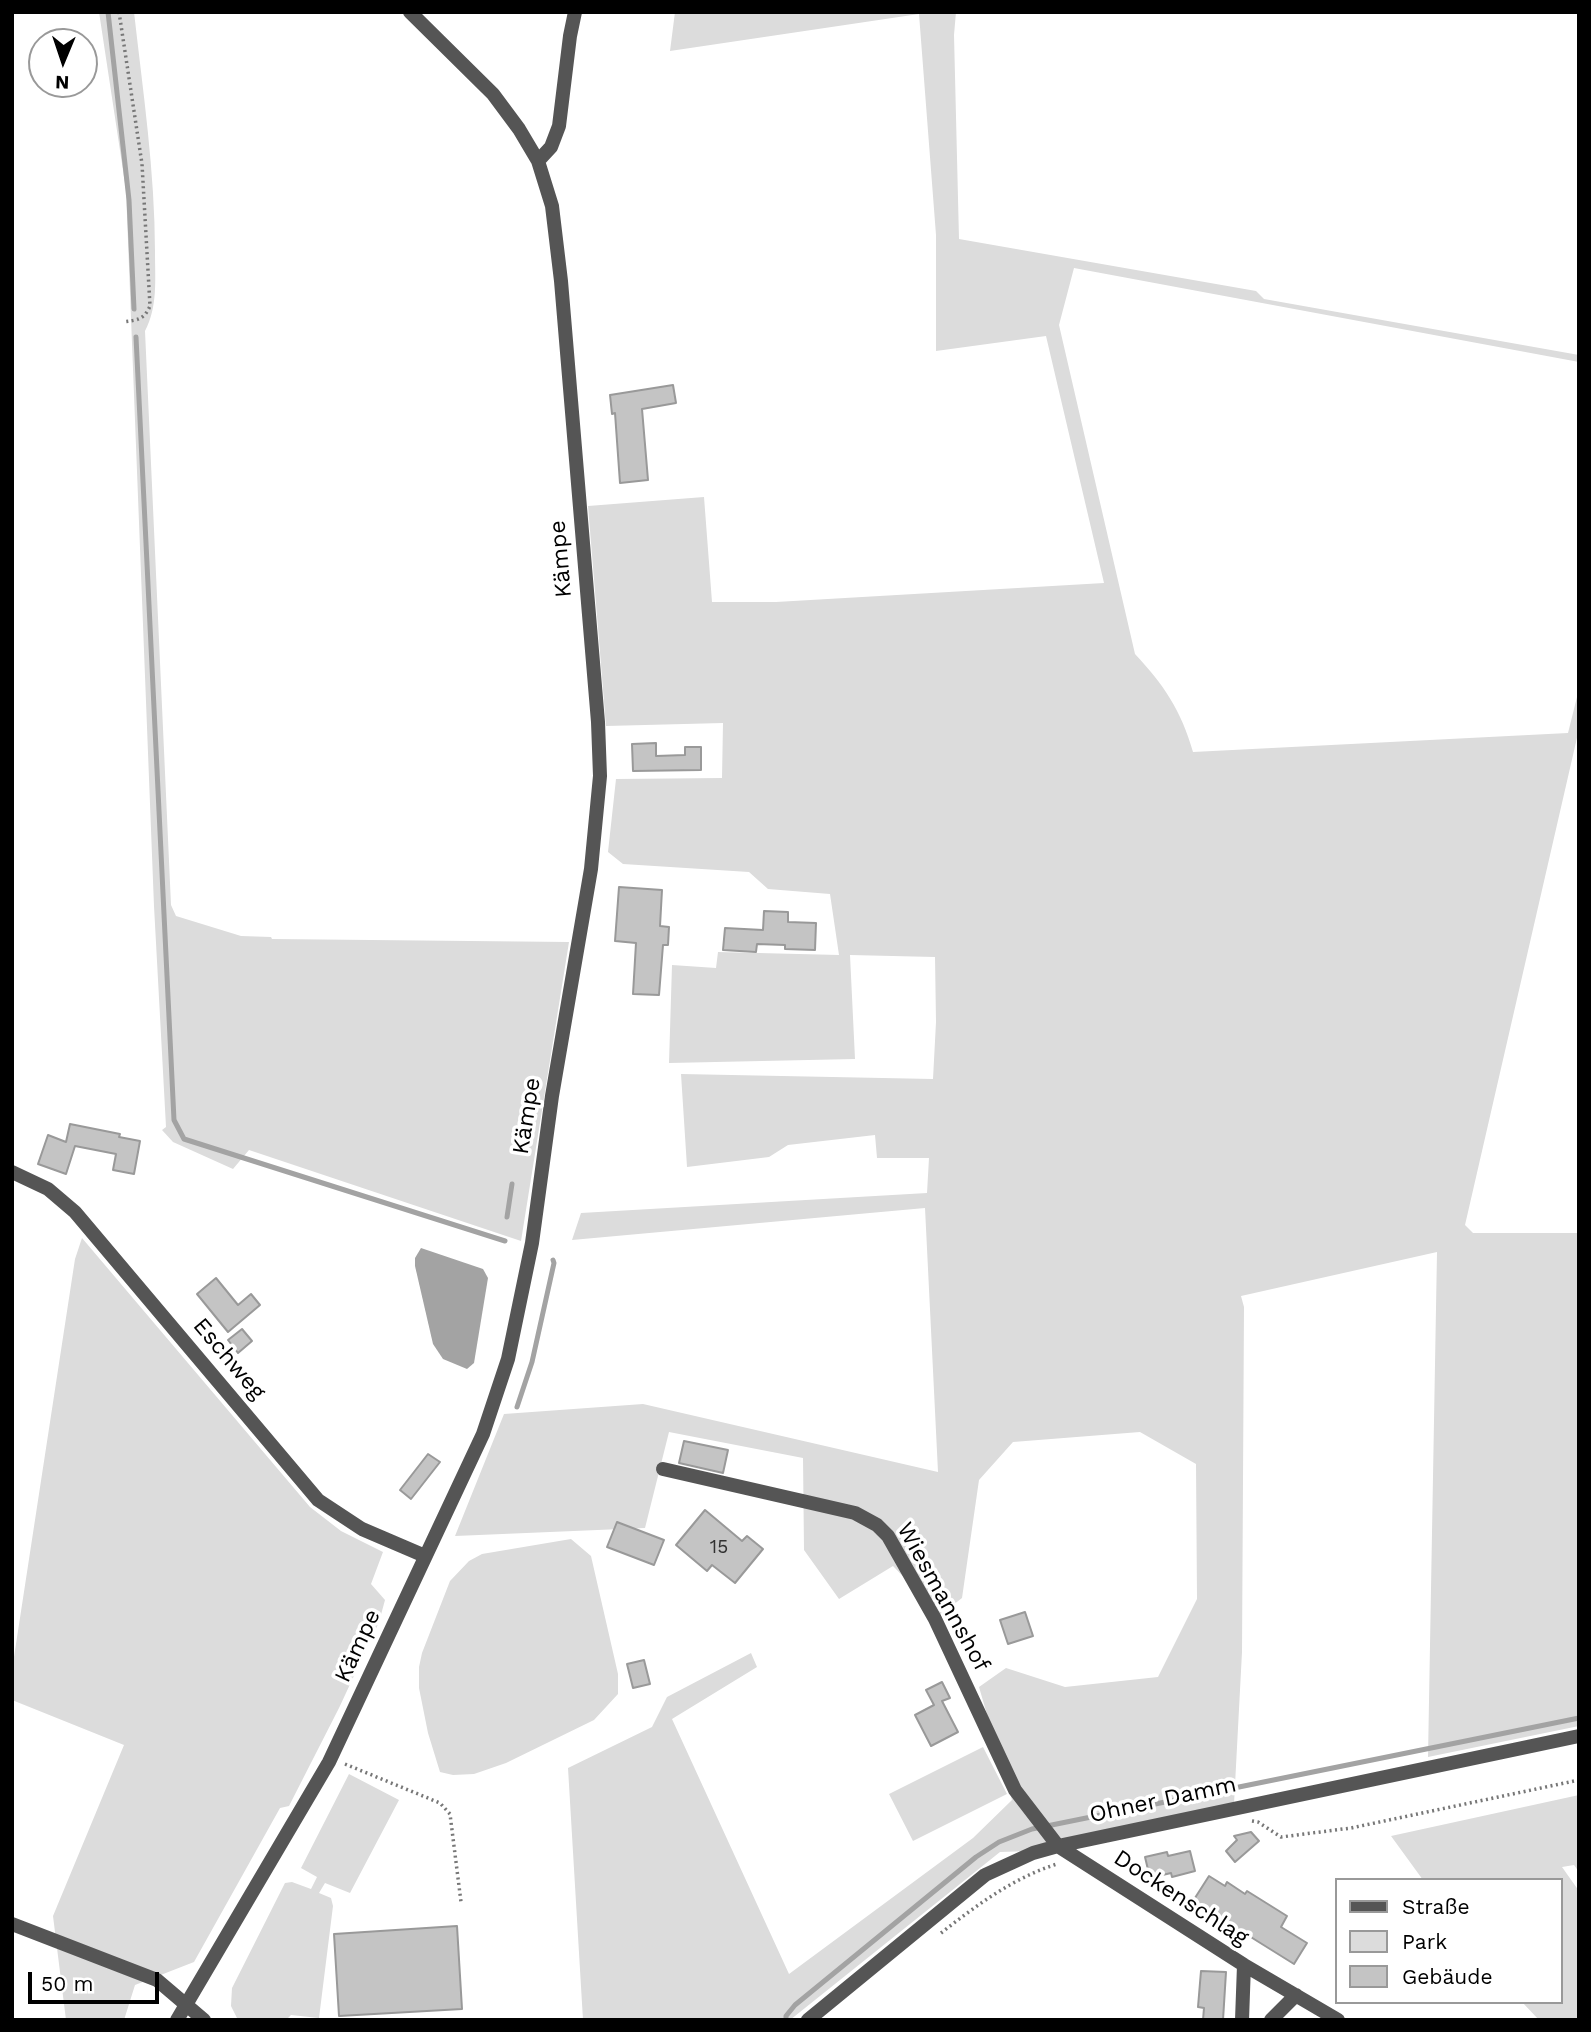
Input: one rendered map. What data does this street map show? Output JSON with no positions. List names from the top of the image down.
{
  "streets": {
    "street": [
      "Kämpe",
      "Eschweg",
      "Wiesmannshof",
      "Ohner Damm",
      "Dockenschlag"
    ]
  },
  "crossings": [
    ["Kämpe", "Eschweg"],
    ["Wiesmannshof", "Ohner Damm"],
    ["Wiesmannshof", "Dockenschlag"],
    ["Ohner Damm", "Dockenschlag"]
  ],
  "house_numbers": ["15"],
  "legend": ["Straße", "Park", "Gebäude"],
  "scale_bar": "50 m",
  "north": "bottom"
}
